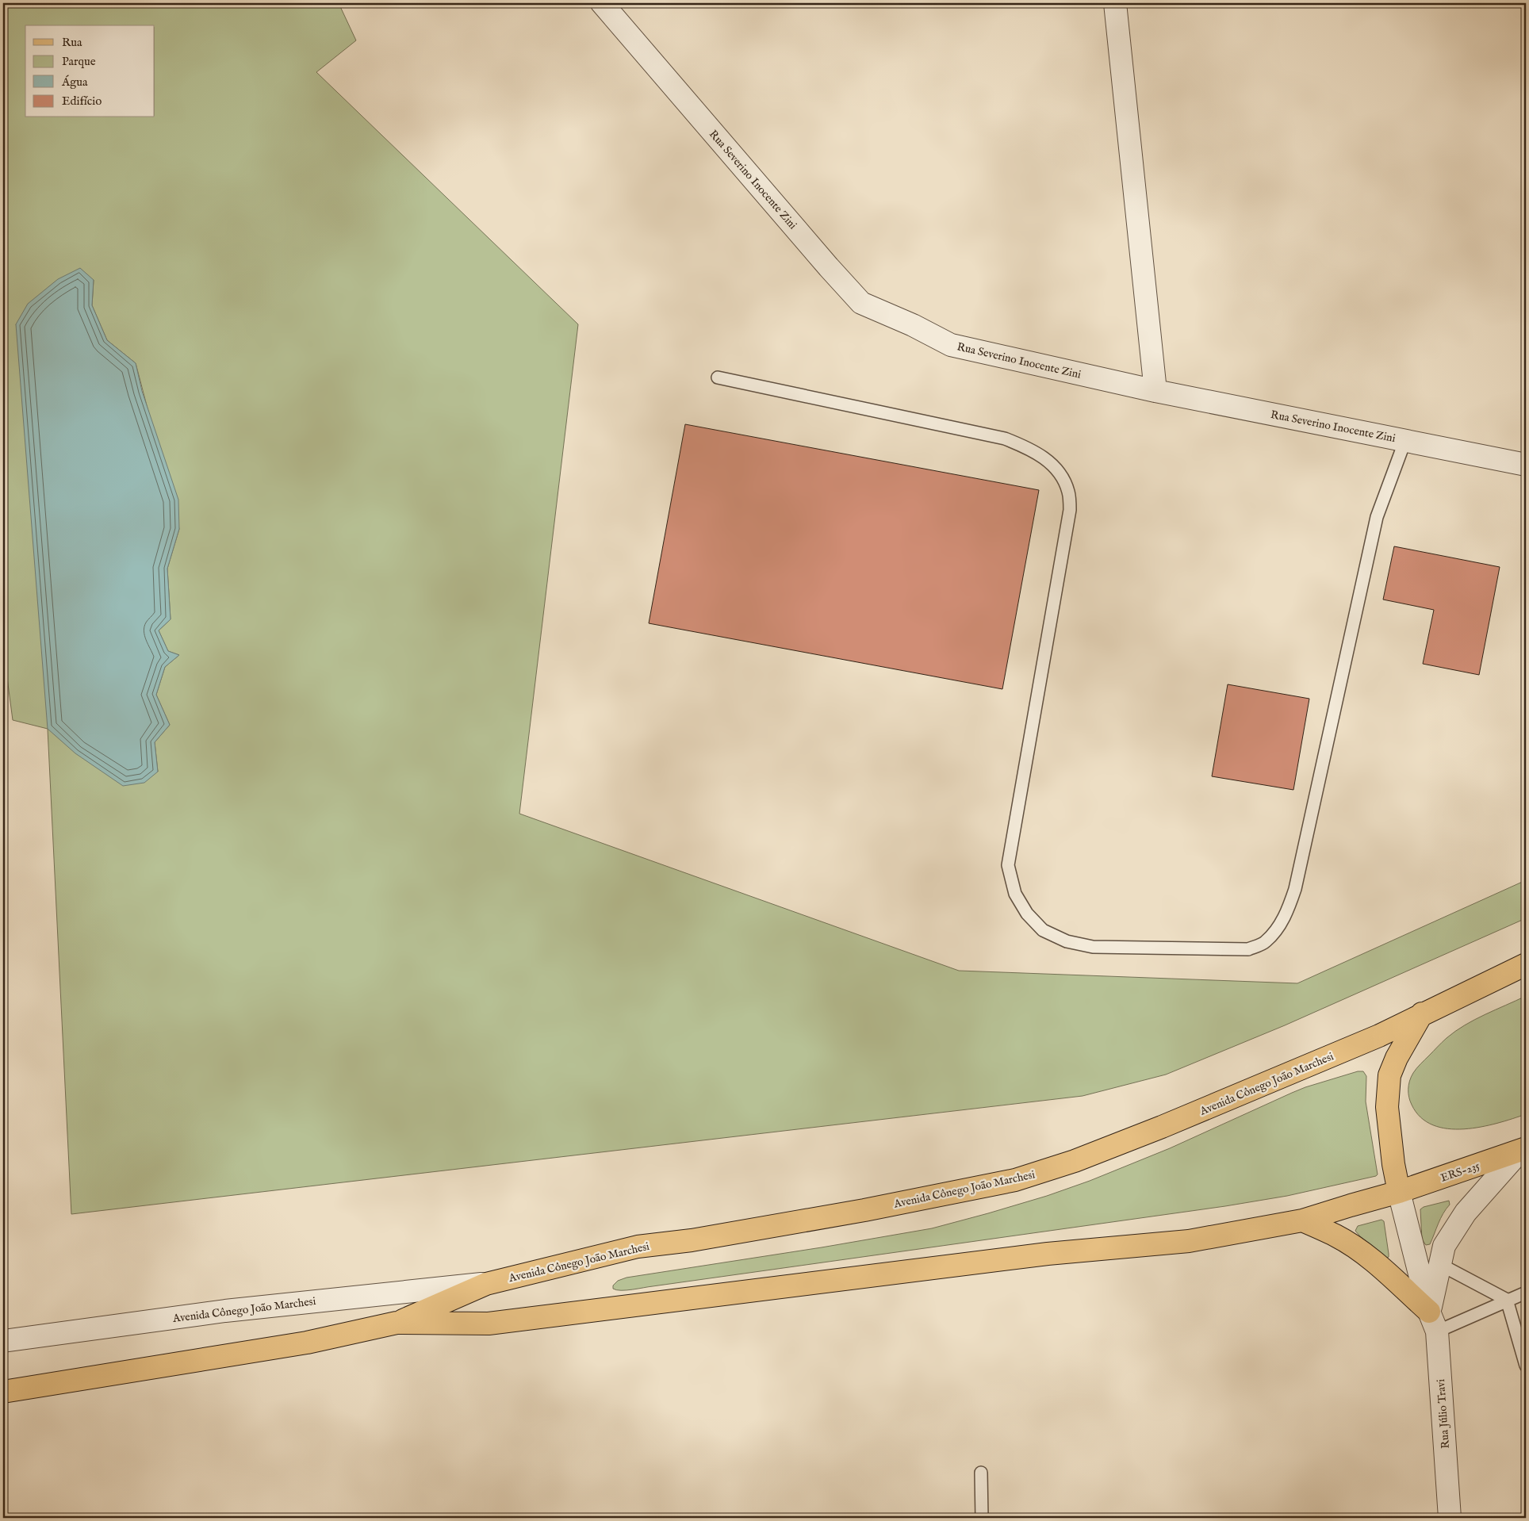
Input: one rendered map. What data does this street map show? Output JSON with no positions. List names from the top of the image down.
{
  "streets": {
    "main road": ["Avenida Cônego João Marchesi", "ERS-235"],
    "street": ["Rua Severino Inocente Zini", "Rua Júlio Travi"]
  },
  "crossings": [
    ["Avenida Cônego João Marchesi", "ERS-235"],
    ["ERS-235", "Rua Júlio Travi"]
  ],
  "legend": [
    "Rua",
    "Parque",
    "Água",
    "Edifício"
  ]
}
